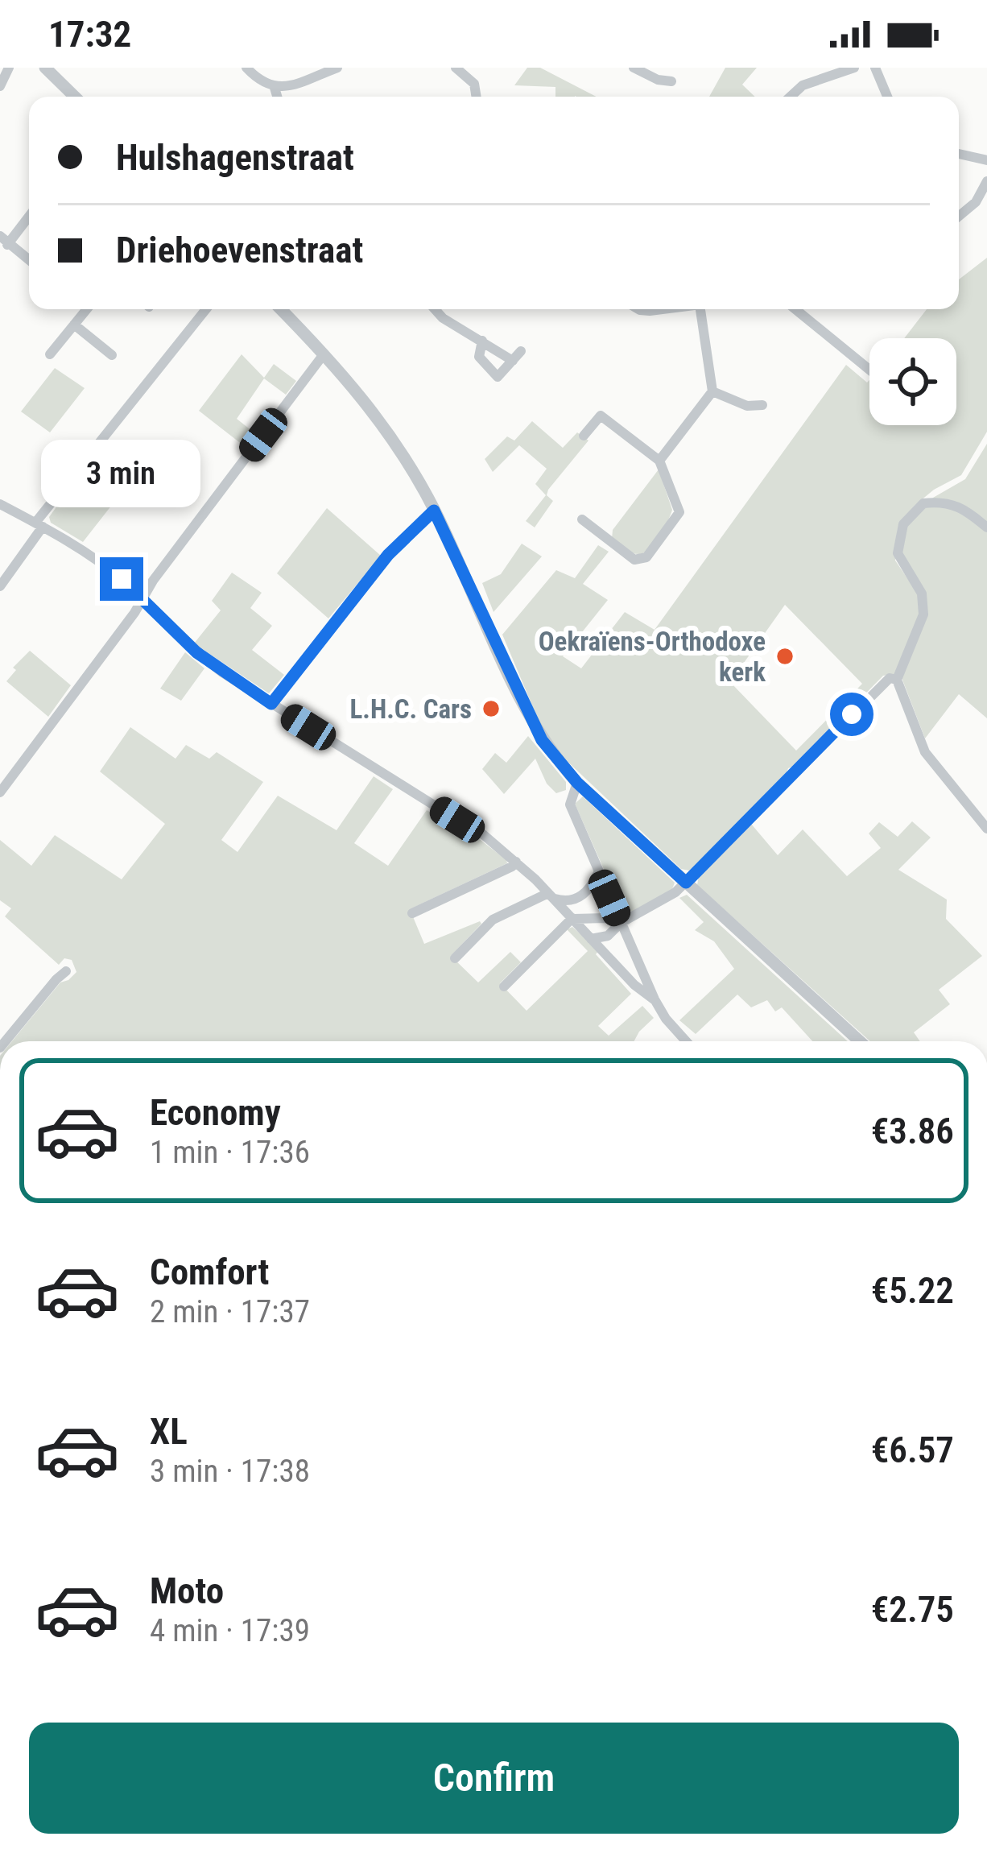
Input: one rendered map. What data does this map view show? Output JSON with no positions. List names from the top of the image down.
{
  "places": ["Oekraïens-Orthodoxe kerk", "L.H.C. Cars"],
  "page": {
    "status": "17:32",
    "banner": ["Hulshagenstraat", "Driehoevenstraat"],
    "bubble": "3 min",
    "list": [
      {
        "name": "Economy",
        "note": "1 min · 17:36",
        "value": "€3.86"
      },
      {
        "name": "Comfort",
        "note": "2 min · 17:37",
        "value": "€5.22"
      },
      {
        "name": "XL",
        "note": "3 min · 17:38",
        "value": "€6.57"
      },
      {
        "name": "Moto",
        "note": "4 min · 17:39",
        "value": "€2.75"
      }
    ],
    "buttons": "Confirm"
  }
}
